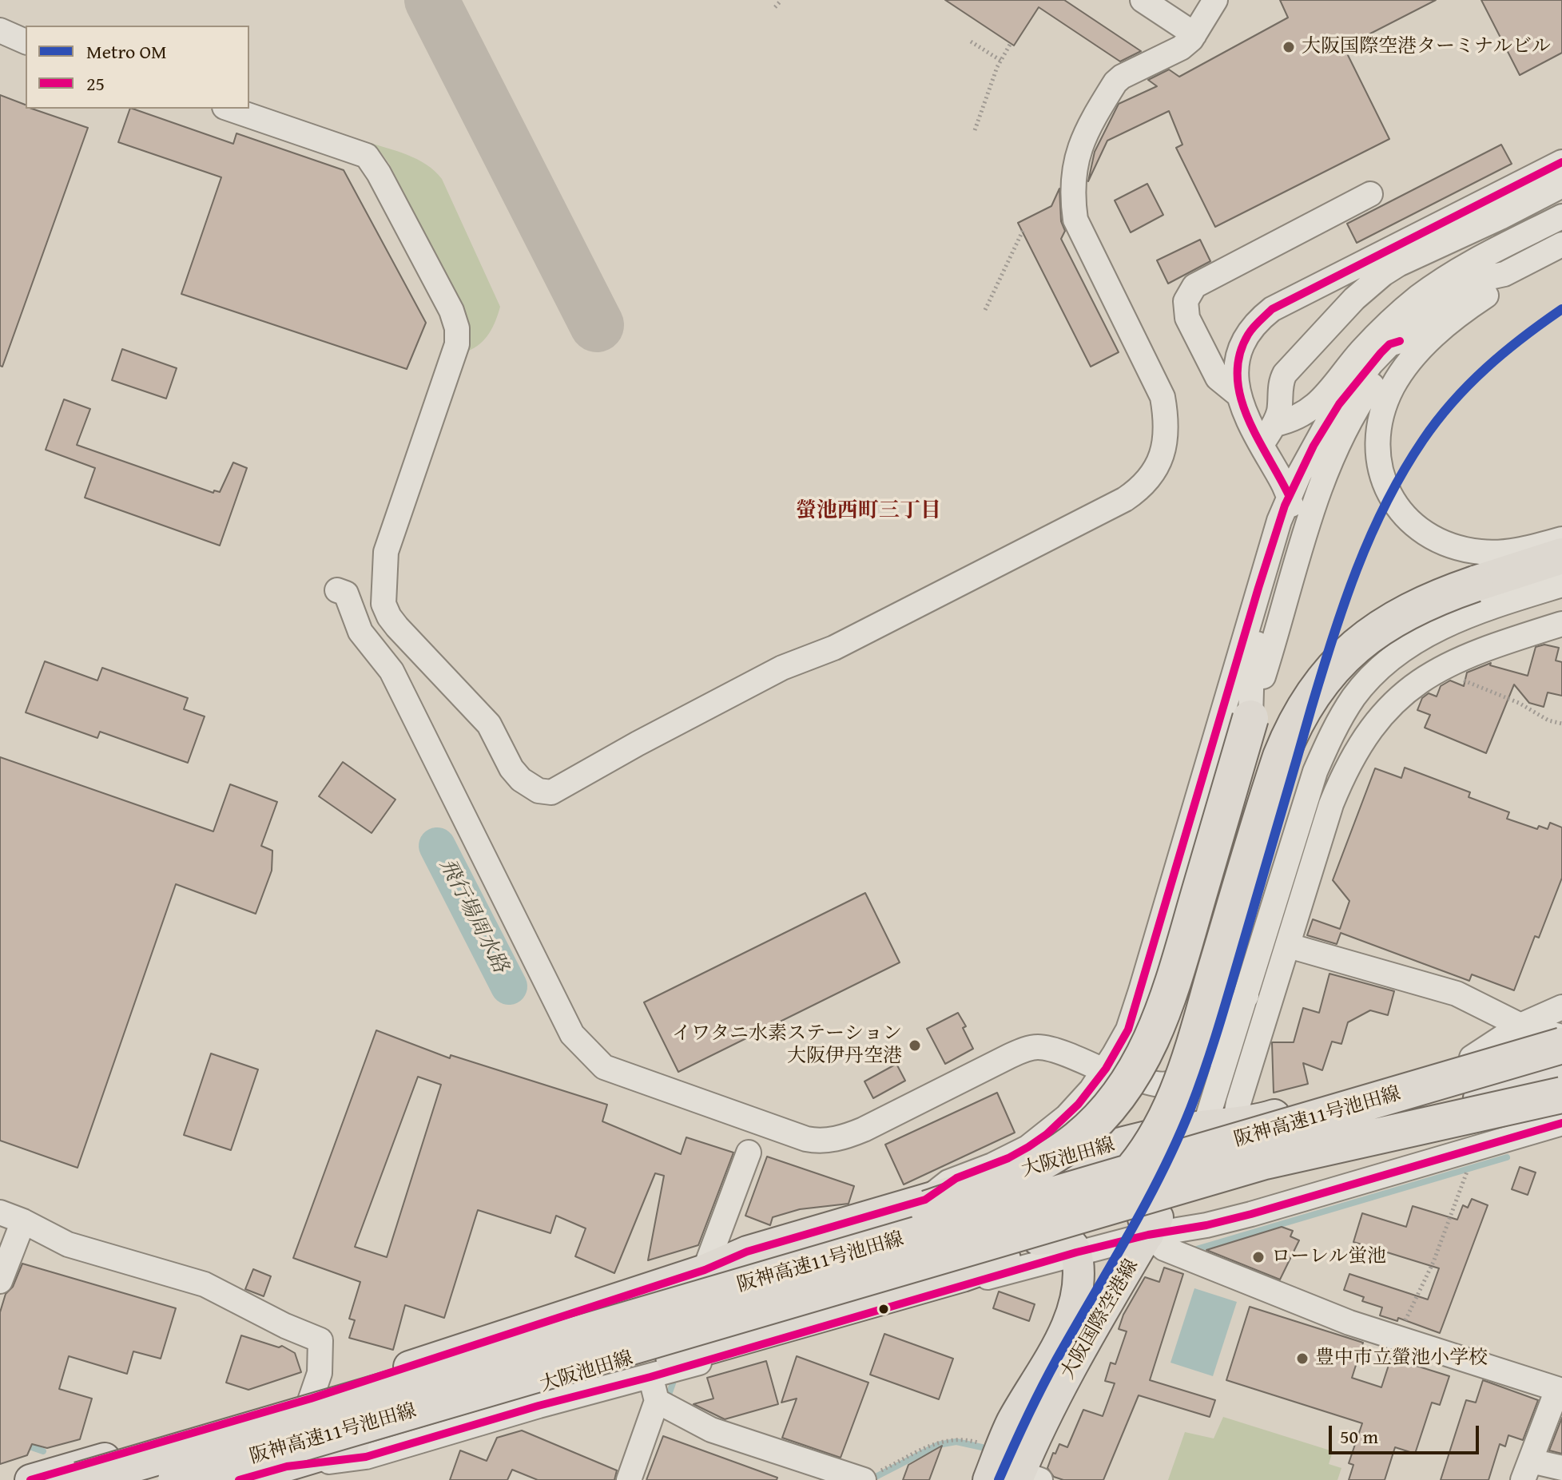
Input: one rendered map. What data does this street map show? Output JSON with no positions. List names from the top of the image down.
{
  "streets": {
    "highway": ["阪神高速11号池田線"],
    "main road": ["大阪池田線", "大阪国際空港線"]
  },
  "crossings": [
    ["阪神高速11号池田線", "大阪池田線"],
    ["大阪池田線", "大阪国際空港線"]
  ],
  "districts": ["螢池西町三丁目"],
  "water": ["飛行場周水路"],
  "places": [
    "大阪国際空港ターミナルビル",
    "イワタニ水素ステーション 大阪伊丹空港",
    "ローレル蛍池",
    "豊中市立螢池小学校"
  ],
  "lines": ["transit line 25", "metro line OM"],
  "legend": ["Metro OM", "25"],
  "scale_bar": "50 m"
}
